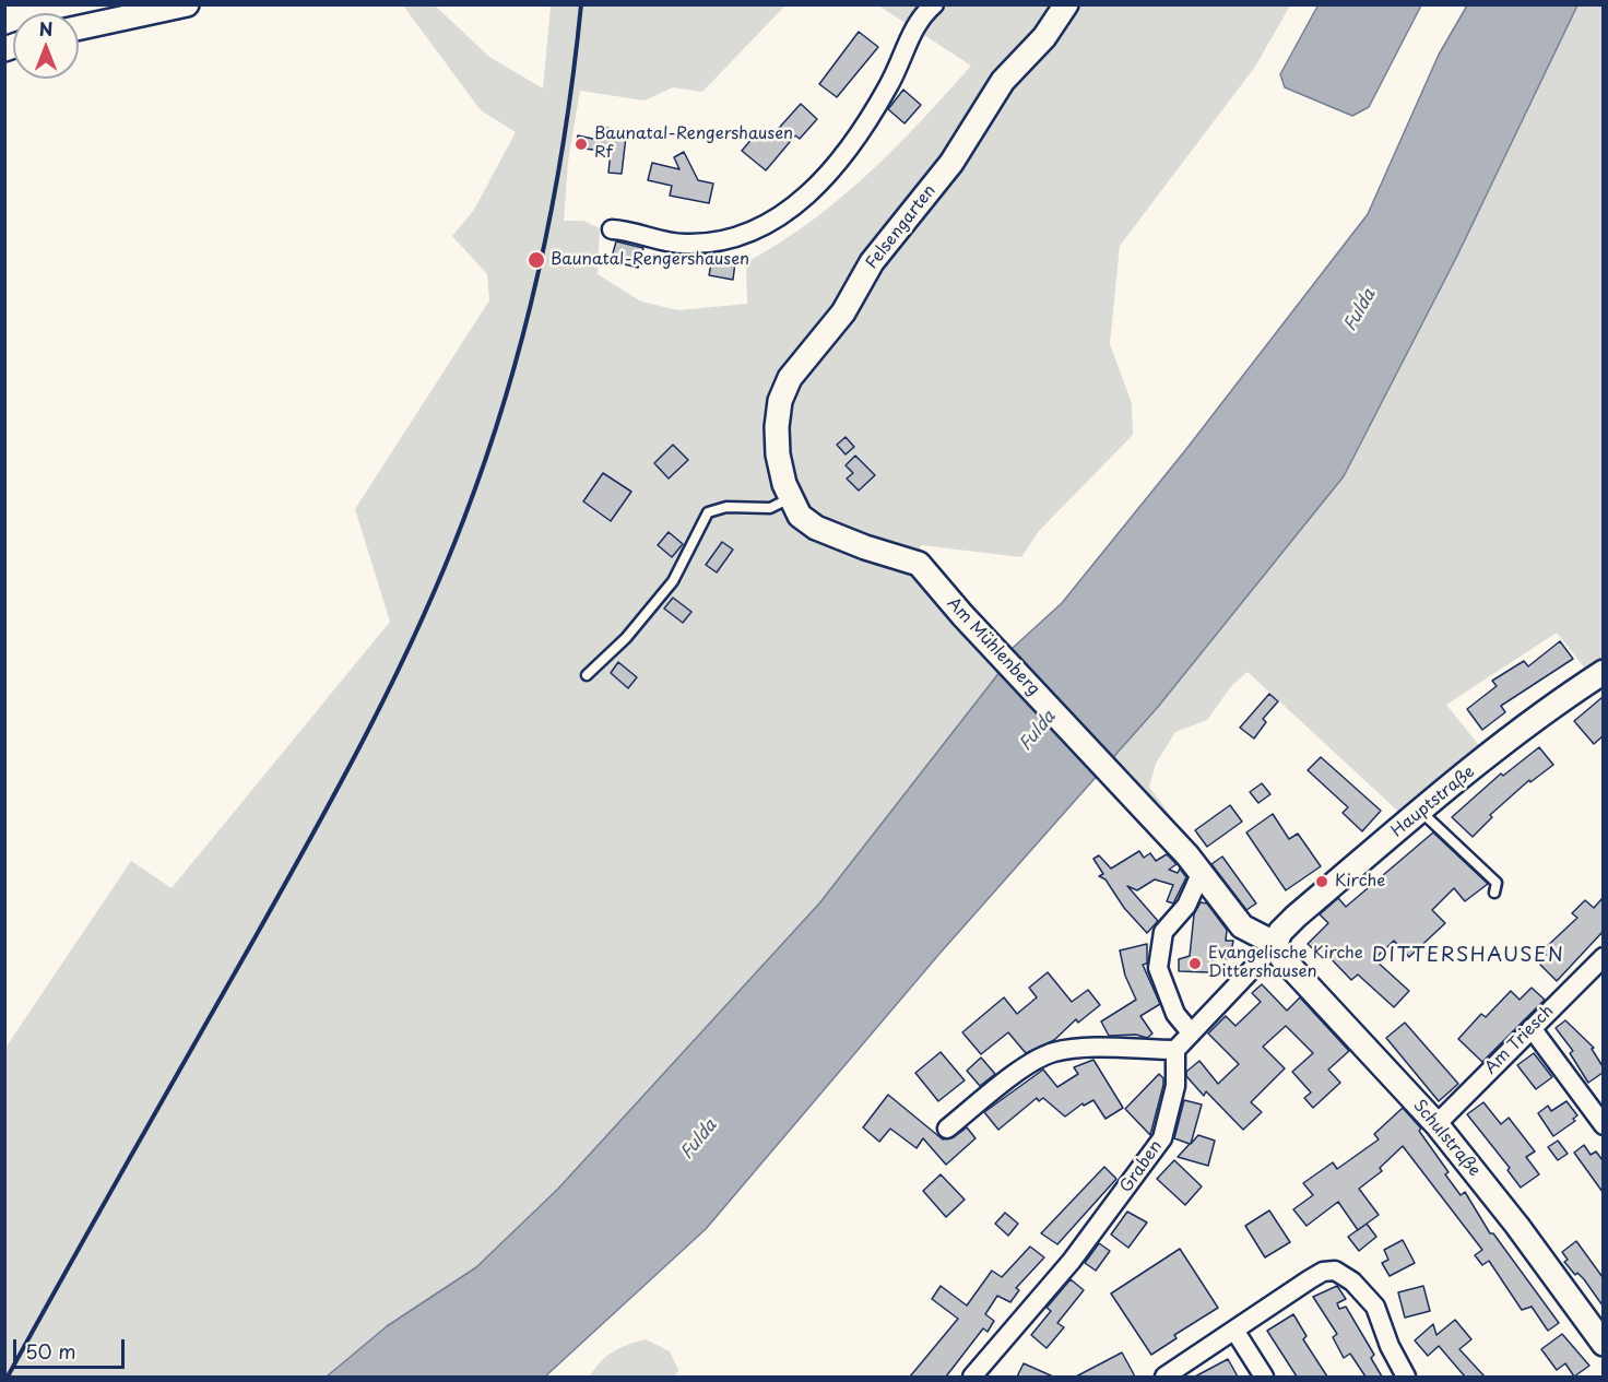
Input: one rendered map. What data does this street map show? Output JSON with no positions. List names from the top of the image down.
{
  "streets": {
    "street": [
      "Felsengarten",
      "Am Mühlenberg",
      "Hauptstraße",
      "Am Triesch",
      "Schulstraße",
      "Graben"
    ]
  },
  "crossings": [
    ["Felsengarten", "Am Mühlenberg"],
    ["Am Mühlenberg", "Hauptstraße"],
    ["Am Mühlenberg", "Schulstraße"],
    ["Hauptstraße", "Schulstraße"],
    ["Am Triesch", "Schulstraße"]
  ],
  "districts": ["DITTERSHAUSEN"],
  "water": ["Fulda"],
  "places": [
    "Baunatal-Rengershausen Rf",
    "Baunatal-Rengershausen",
    "Kirche",
    "Evangelische Kirche Dittershausen"
  ],
  "scale_bar": "50 m",
  "north": "top"
}
